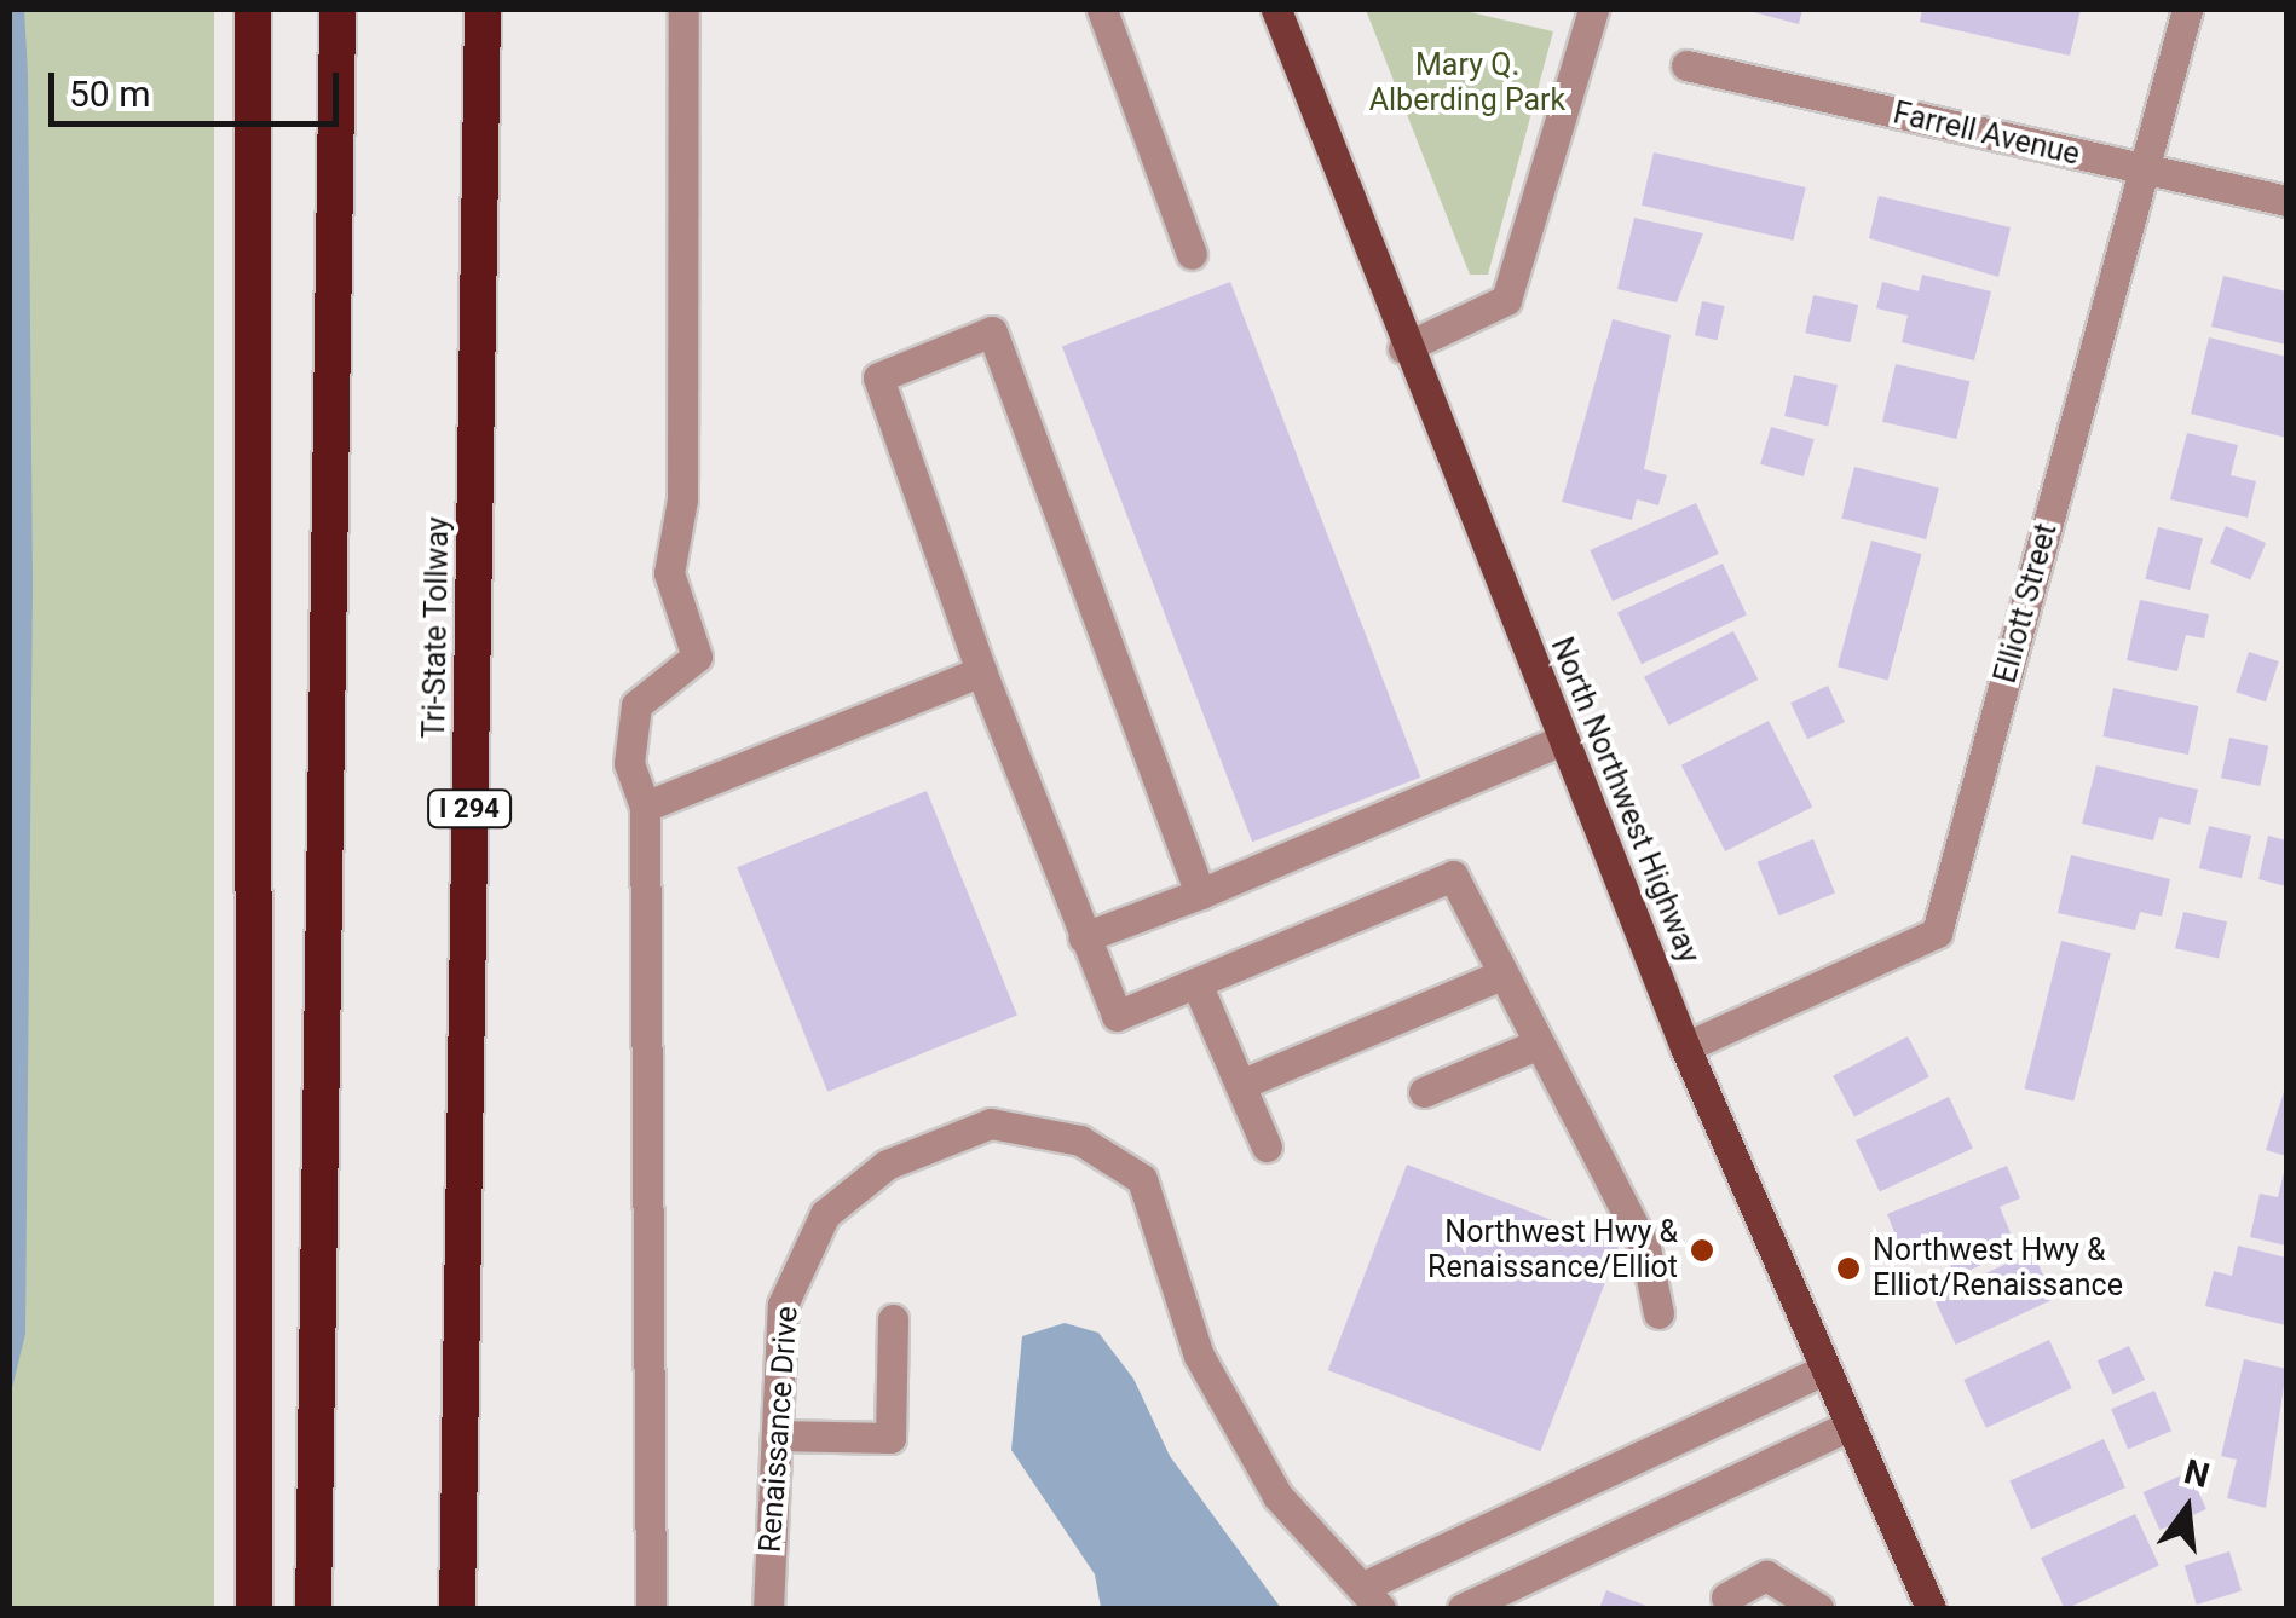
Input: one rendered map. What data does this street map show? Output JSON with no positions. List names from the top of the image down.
{
  "streets": {
    "highway": ["Tri-State Tollway", "I 294"],
    "main road": ["North Northwest Highway"],
    "street": ["Farrell Avenue", "Elliott Street", "Renaissance Drive"]
  },
  "crossings": [
    ["Farrell Avenue", "Elliott Street"],
    ["Elliott Street", "North Northwest Highway"],
    ["North Northwest Highway", "Renaissance Drive"]
  ],
  "parks": ["Mary Q. Alberding Park"],
  "places": ["Northwest Hwy & Renaissance/Elliot", "Northwest Hwy & Elliot/Renaissance"],
  "scale_bar": "50 m",
  "north": "top"
}
